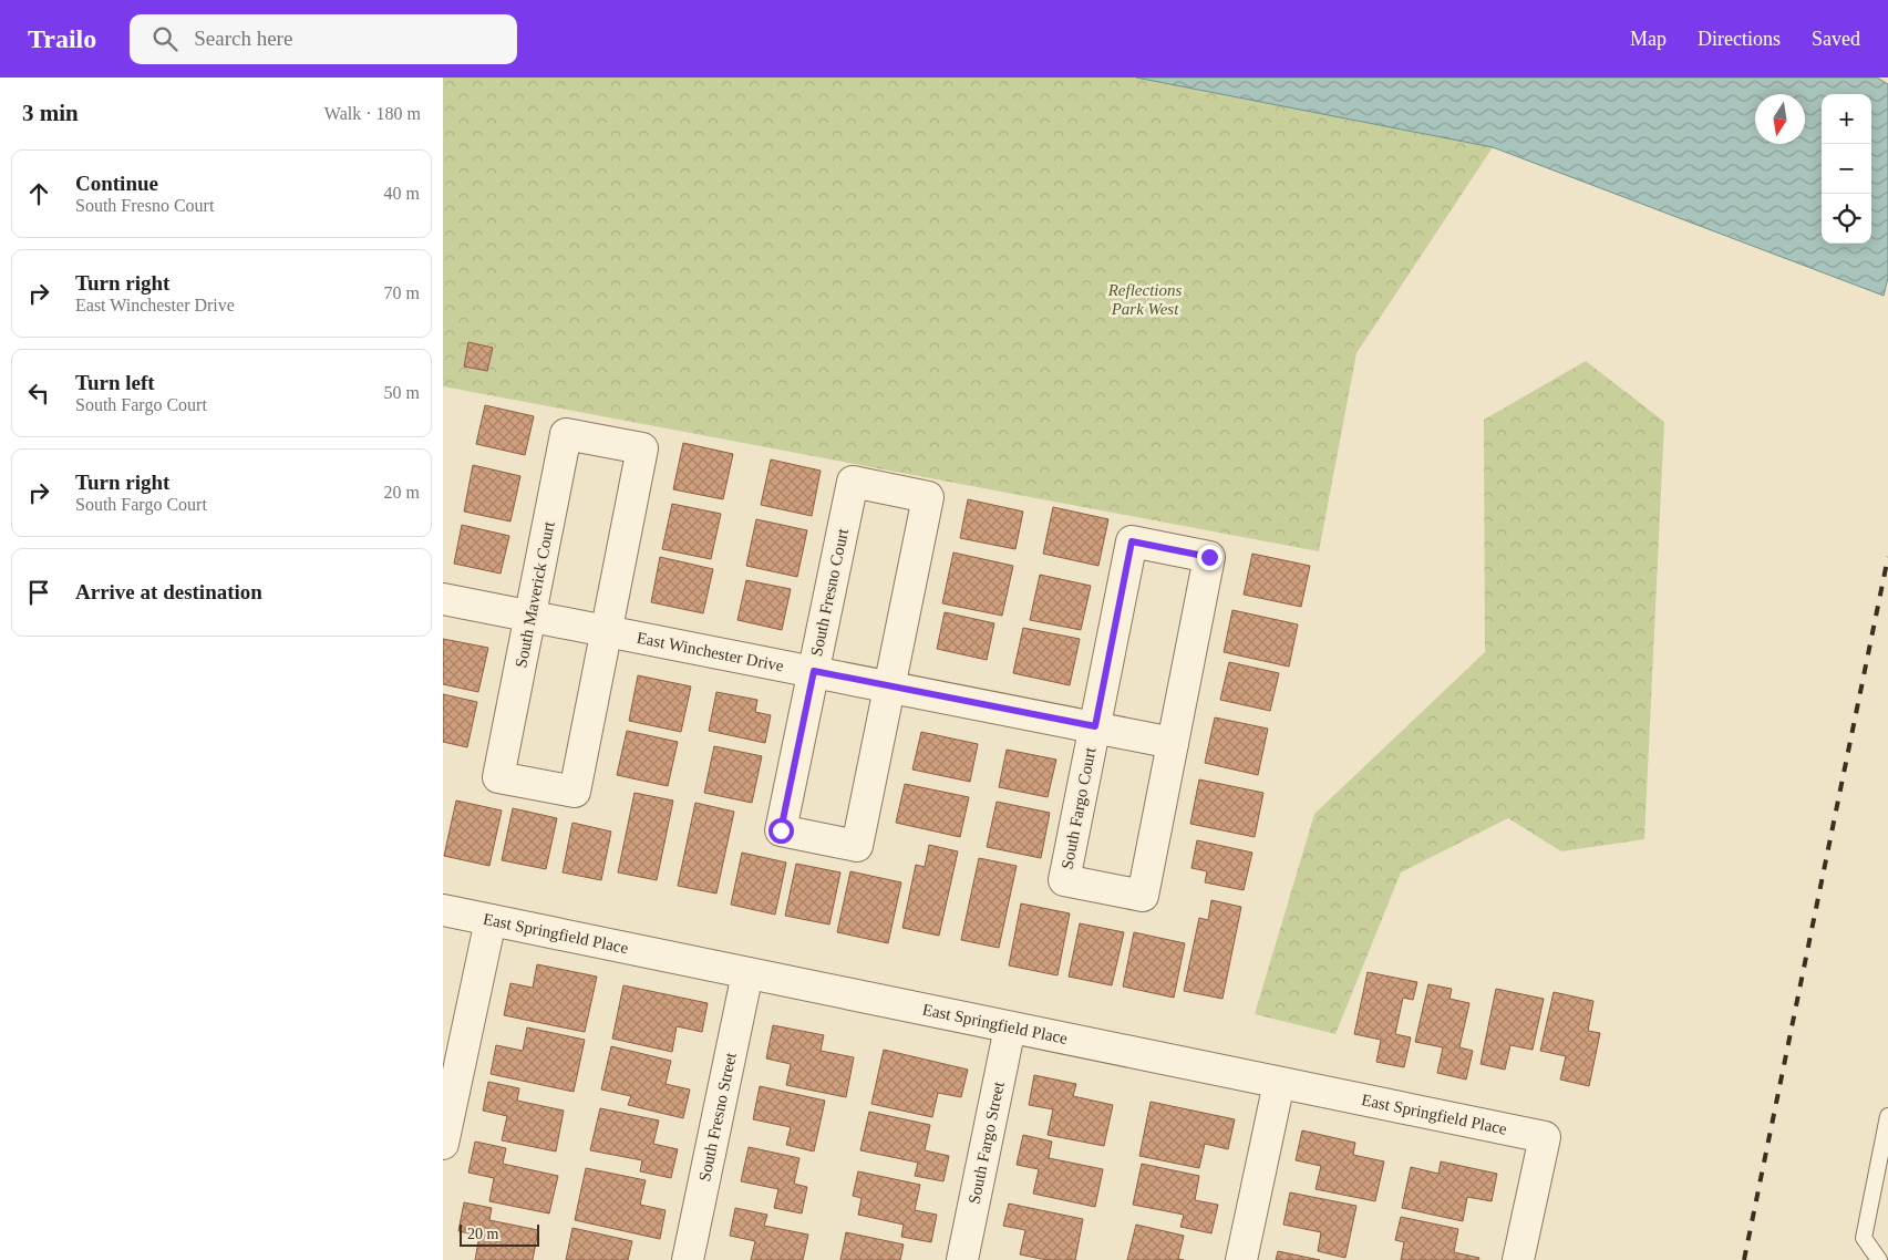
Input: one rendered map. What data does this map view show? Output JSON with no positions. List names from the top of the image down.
{
  "streets": {
    "street": [
      "South Fresno Court",
      "South Maverick Court",
      "East Winchester Drive",
      "South Fargo Court",
      "East Springfield Place",
      "South Fresno Street",
      "South Fargo Street"
    ]
  },
  "crossings": [
    ["South Fresno Court", "East Winchester Drive"],
    ["South Maverick Court", "East Winchester Drive"],
    ["East Winchester Drive", "South Fargo Court"],
    ["East Springfield Place", "South Fresno Street"],
    ["East Springfield Place", "South Fargo Street"]
  ],
  "parks": ["Reflections Park West"],
  "scale_bar": "20 m",
  "north": "bottom",
  "page": {
    "header": "Trailo",
    "search": "Search here",
    "nav": ["Map", "Directions", "Saved"],
    "heading": ["3 min", "Walk · 180 m"],
    "map_buttons": ["+", "−"],
    "list": [
      ["Continue", "South Fresno Court", "40 m"],
      ["Turn right", "East Winchester Drive", "70 m"],
      ["Turn left", "South Fargo Court", "50 m"],
      ["Turn right", "South Fargo Court", "20 m"],
      "Arrive at destination"
    ],
    "scale": "20 m"
  }
}
